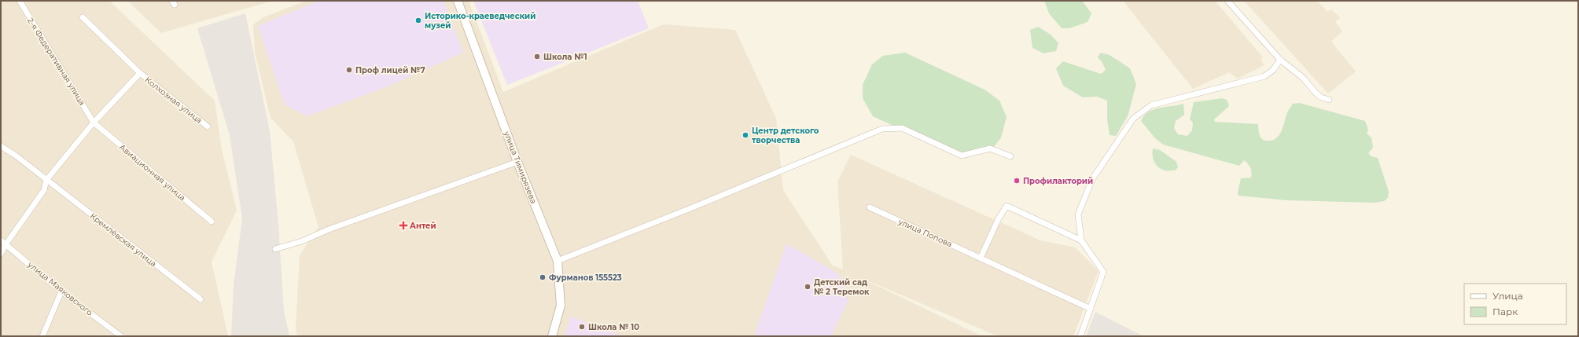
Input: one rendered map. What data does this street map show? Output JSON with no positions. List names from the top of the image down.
{
  "streets": {
    "street": [
      "2-я Федеративная улица",
      "Колхозная улица",
      "улица Тимирязева",
      "Авиационная улица",
      "улица Попова",
      "Кремлёвская улица",
      "улица Маяковского"
    ]
  },
  "crossings": [
    ["2-я Федеративная улица", "Авиационная улица"]
  ],
  "places": {
    "other": [
      "Историко-краеведческий музей",
      "Школа №1",
      "Проф лицей №7",
      "Центр детского творчества",
      "Профилакторий",
      "Фурманов 155523",
      "Детский сад № 2 Теремок",
      "Школа № 10"
    ],
    "health": ["Антей"]
  },
  "legend": ["Улица", "Парк"]
}
